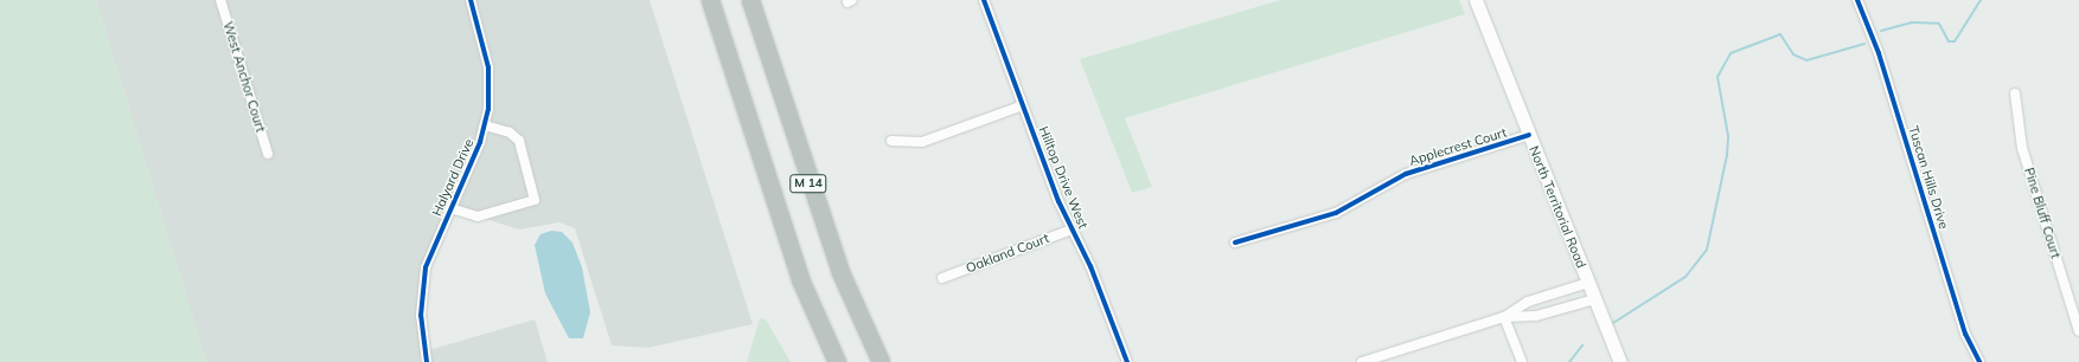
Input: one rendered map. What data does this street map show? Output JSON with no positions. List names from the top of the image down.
{
  "streets": {
    "highway": ["M 14"],
    "main road": ["North Territorial Road"],
    "street": [
      "West Anchor Court",
      "Applecrest Court",
      "Halyard Drive",
      "Hilltop Drive West",
      "Tuscan Hills Drive",
      "Pine Bluff Court",
      "Oakland Court"
    ]
  },
  "crossings": [
    ["Applecrest Court", "North Territorial Road"],
    ["Hilltop Drive West", "Oakland Court"]
  ]
}
